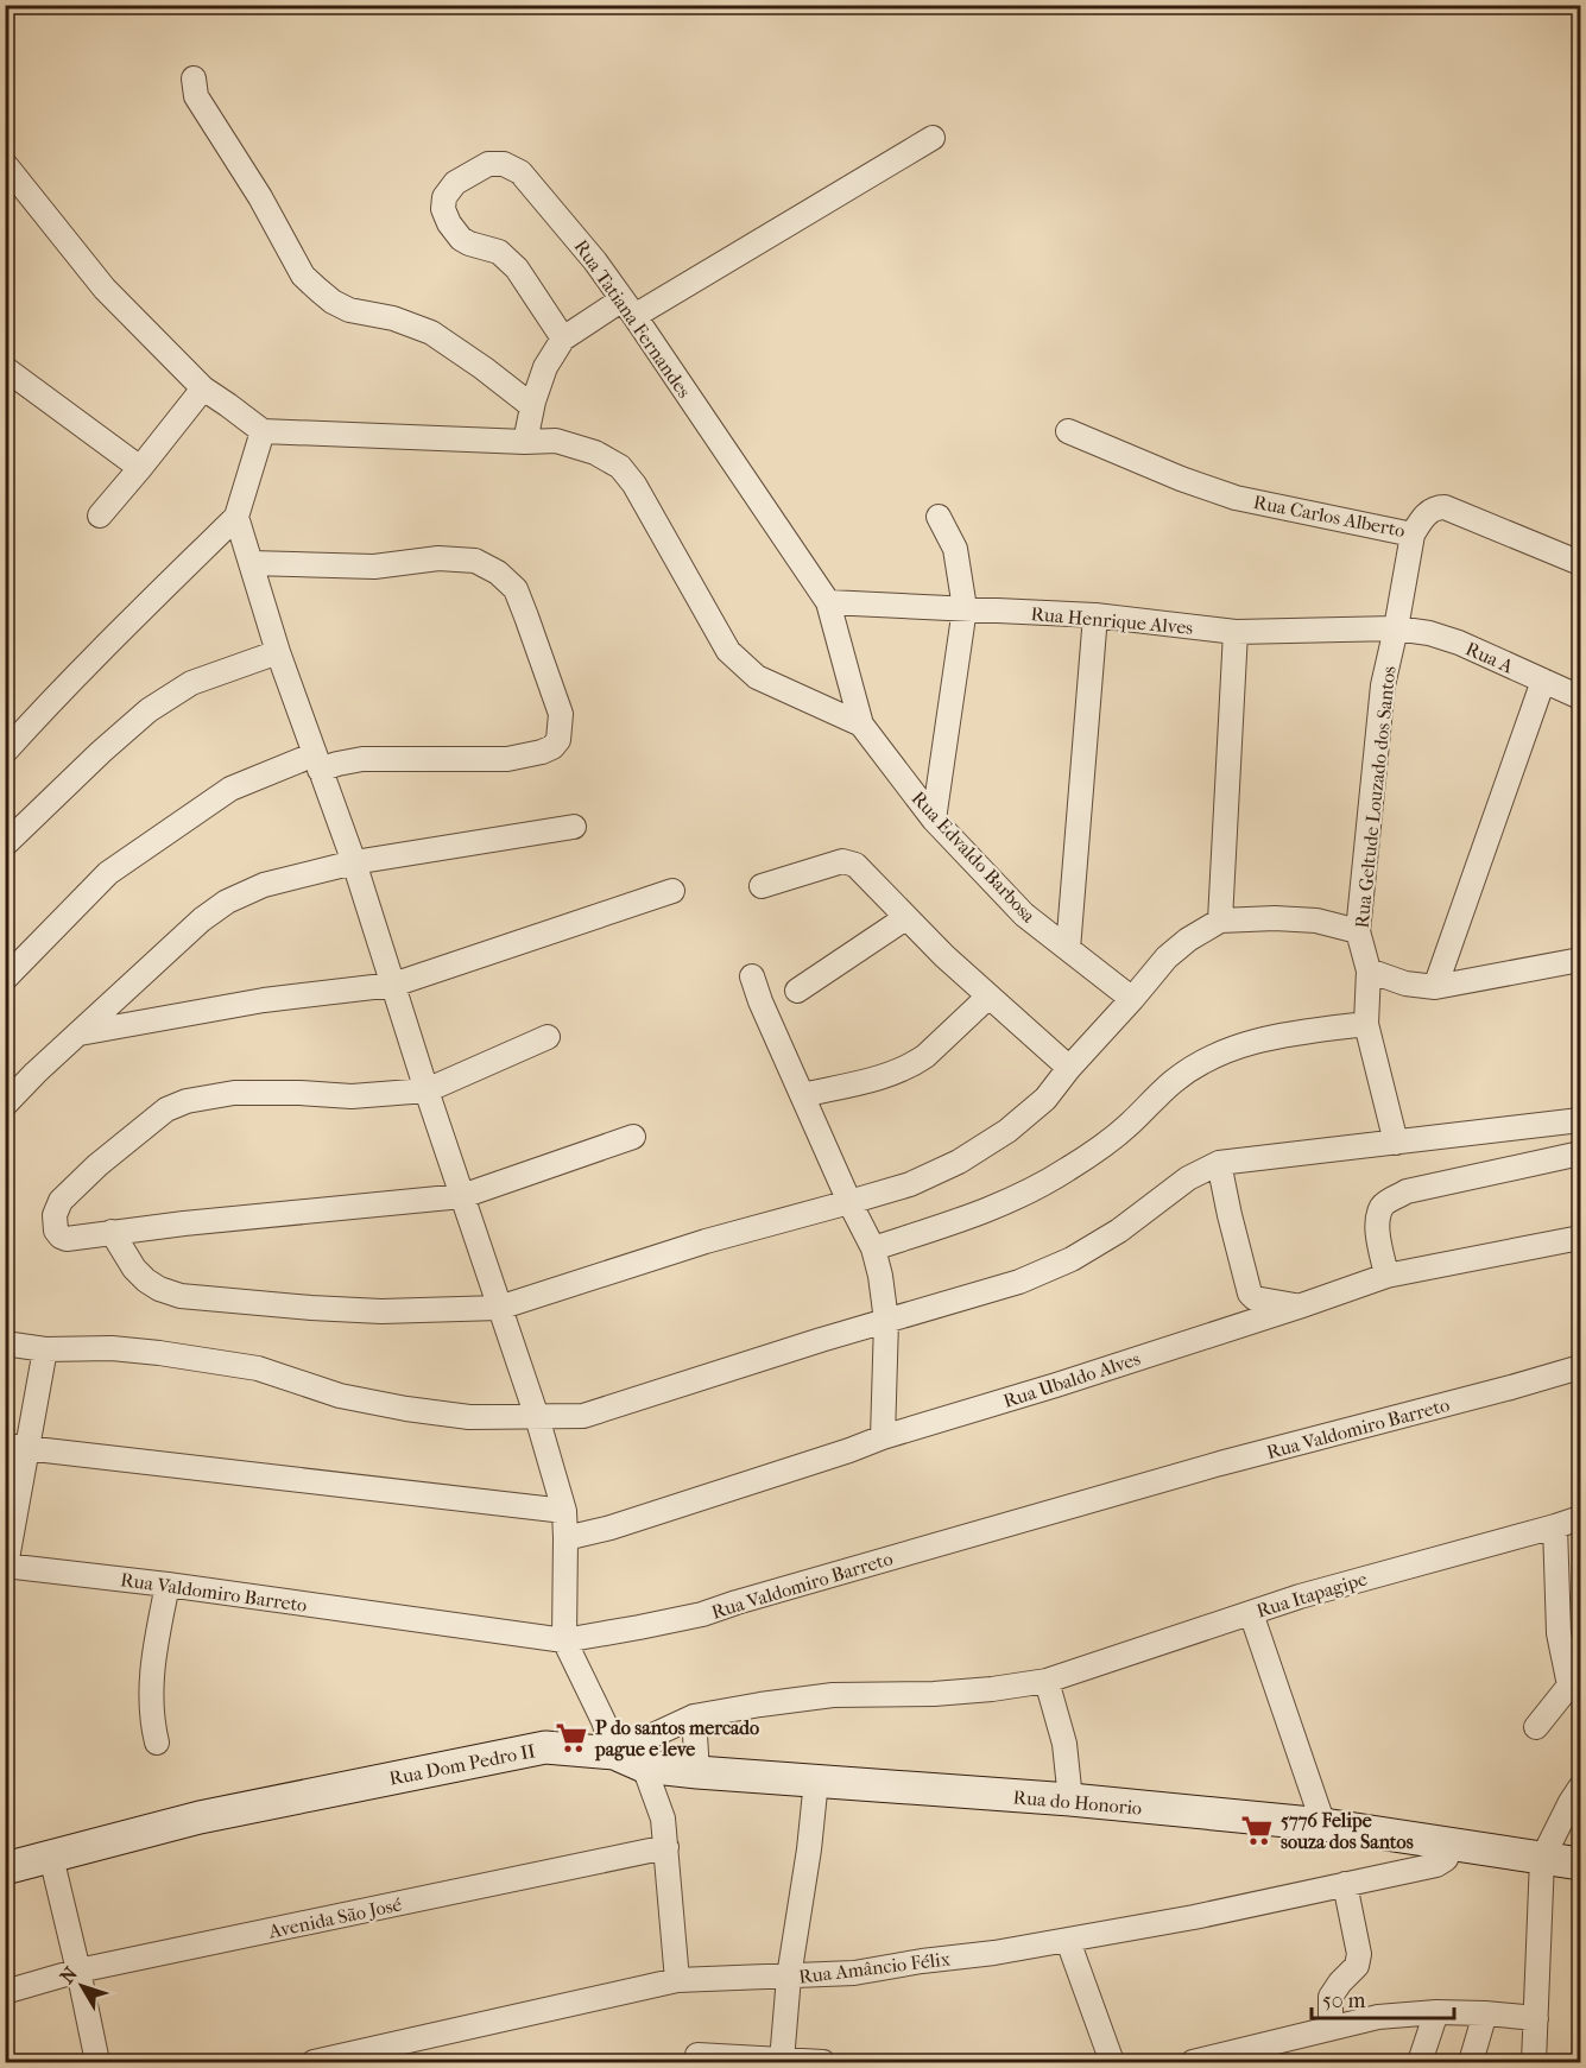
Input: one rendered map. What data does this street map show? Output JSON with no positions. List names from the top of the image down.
{
  "streets": {
    "street": [
      "Rua Tatiana Fernandes",
      "Rua Carlos Alberto",
      "Rua Henrique Alves",
      "Rua A",
      "Rua Geltude Louzado dos Santos",
      "Rua Edvaldo Barbosa",
      "Rua Ubaldo Alves",
      "Rua Valdomiro Barreto",
      "Rua Itapagipe",
      "Rua Dom Pedro II",
      "Rua do Honorio",
      "Avenida São José",
      "Rua Amâncio Félix"
    ]
  },
  "crossings": [
    ["Rua Tatiana Fernandes", "Rua Henrique Alves"],
    ["Rua Tatiana Fernandes", "Rua Edvaldo Barbosa"],
    ["Rua Carlos Alberto", "Rua Geltude Louzado dos Santos"],
    ["Rua Henrique Alves", "Rua A"],
    ["Rua Henrique Alves", "Rua Geltude Louzado dos Santos"],
    ["Rua A", "Rua Geltude Louzado dos Santos"],
    ["Rua Itapagipe", "Rua Dom Pedro II"],
    ["Rua Dom Pedro II", "Rua do Honorio"],
    ["Rua do Honorio", "Rua Amâncio Félix"]
  ],
  "places": {
    "supermarket": ["P do santos mercado pague e leve", "5776 Felipe souza dos Santos"]
  },
  "scale_bar": "50 m",
  "north": "top left"
}
